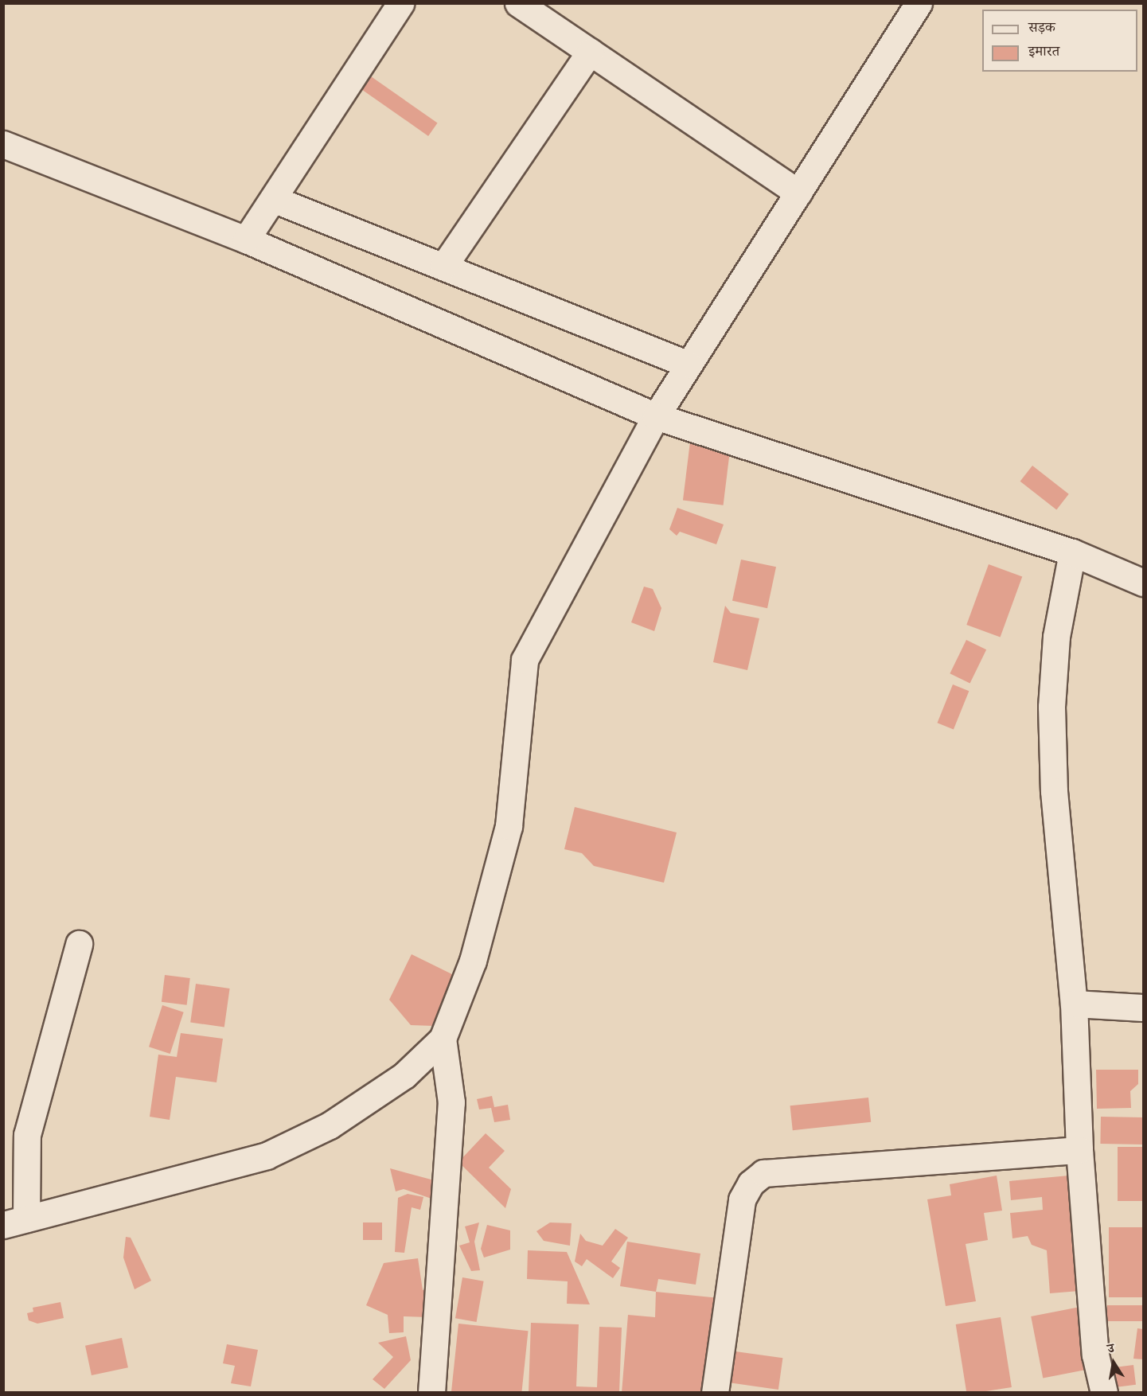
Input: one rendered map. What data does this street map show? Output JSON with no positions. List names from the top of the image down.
{
  "legend": ["सड़क", "इमारत"],
  "north": "top"
}
